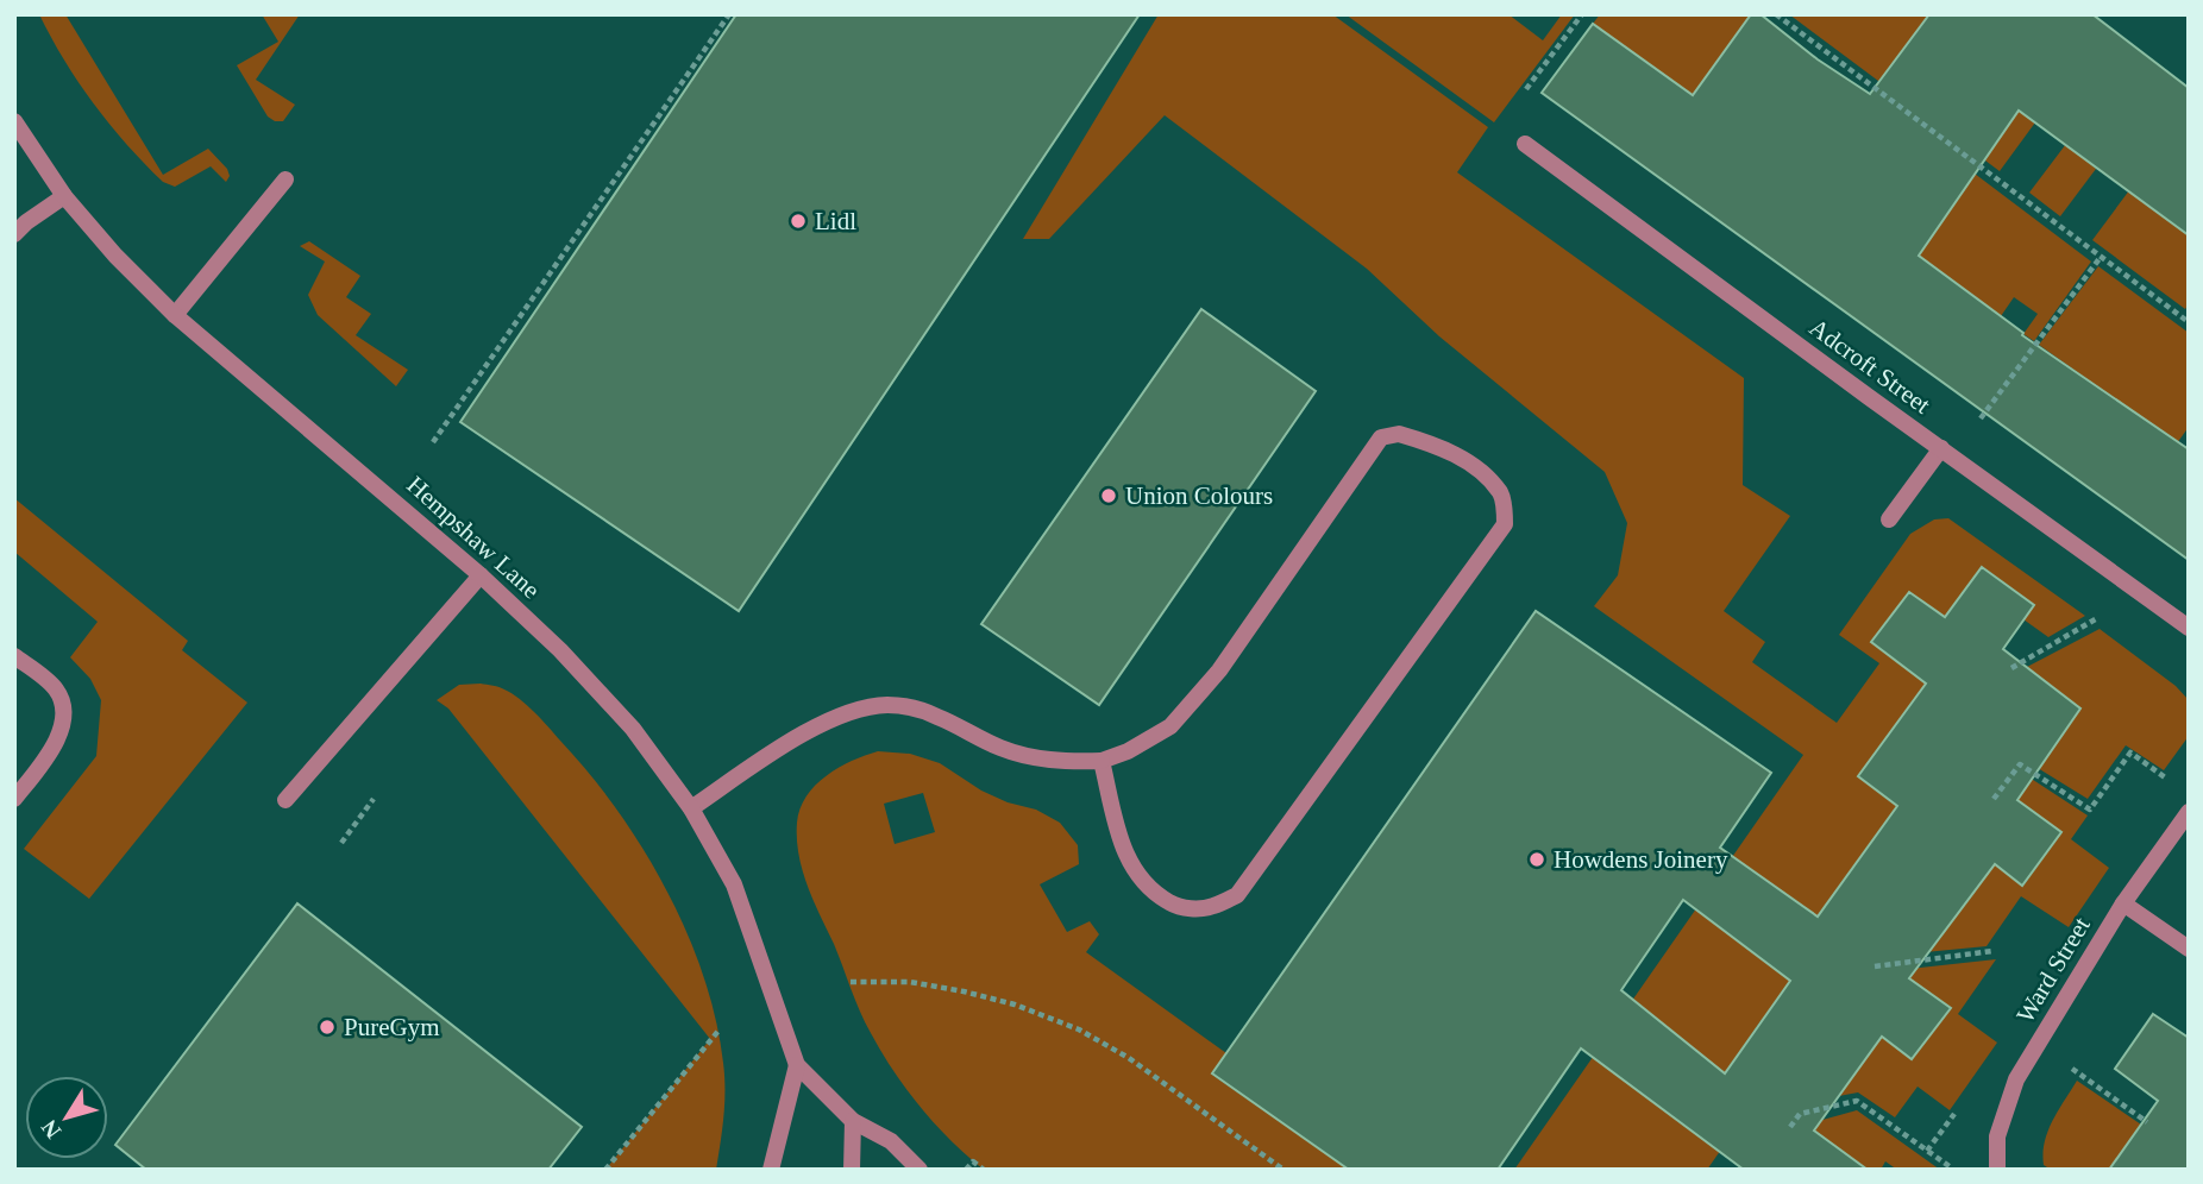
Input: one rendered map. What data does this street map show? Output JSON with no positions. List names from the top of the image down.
{
  "streets": {
    "street": ["Adcroft Street", "Hempshaw Lane", "Ward Street"]
  },
  "places": [
    "Lidl",
    "Union Colours",
    "Howdens Joinery",
    "PureGym"
  ],
  "north": "bottom left"
}
